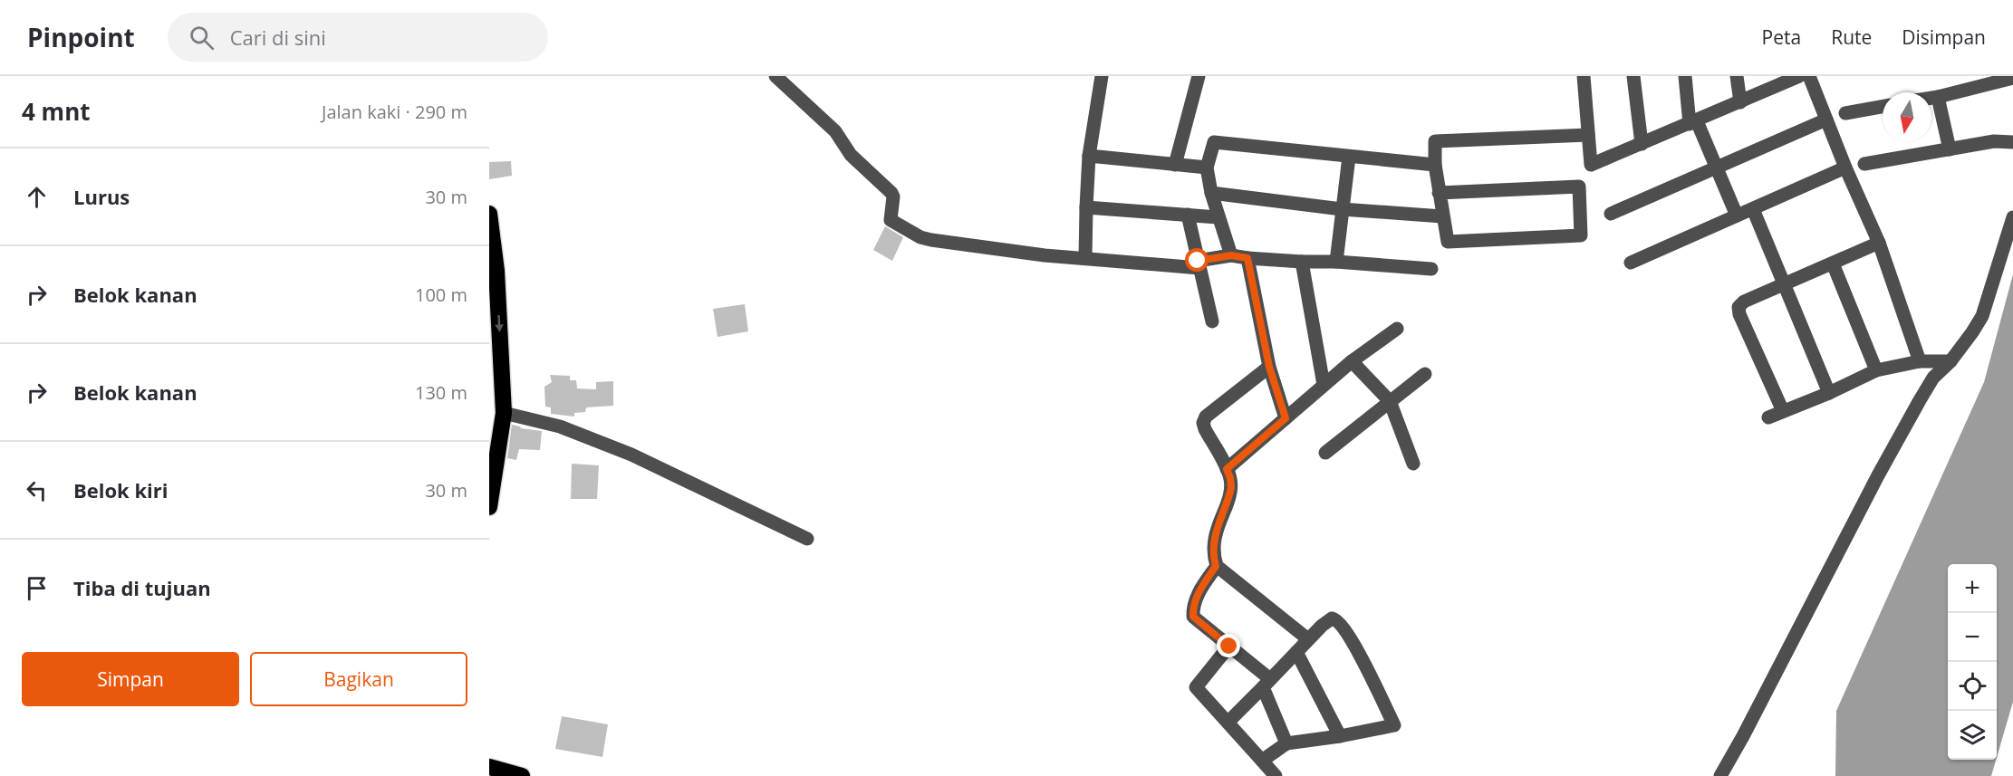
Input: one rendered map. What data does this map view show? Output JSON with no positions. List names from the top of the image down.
{
  "north": "bottom",
  "page": {
    "header": "Pinpoint",
    "search": "Cari di sini",
    "nav": ["Peta", "Rute", "Disimpan"],
    "heading": ["4 mnt", "Jalan kaki · 290 m"],
    "list": [
      ["Lurus", "30 m"],
      ["Belok kanan", "100 m"],
      ["Belok kanan", "130 m"],
      ["Belok kiri", "30 m"],
      "Tiba di tujuan"
    ],
    "map_buttons": ["+", "−"],
    "buttons": ["Simpan", "Bagikan"]
  }
}
